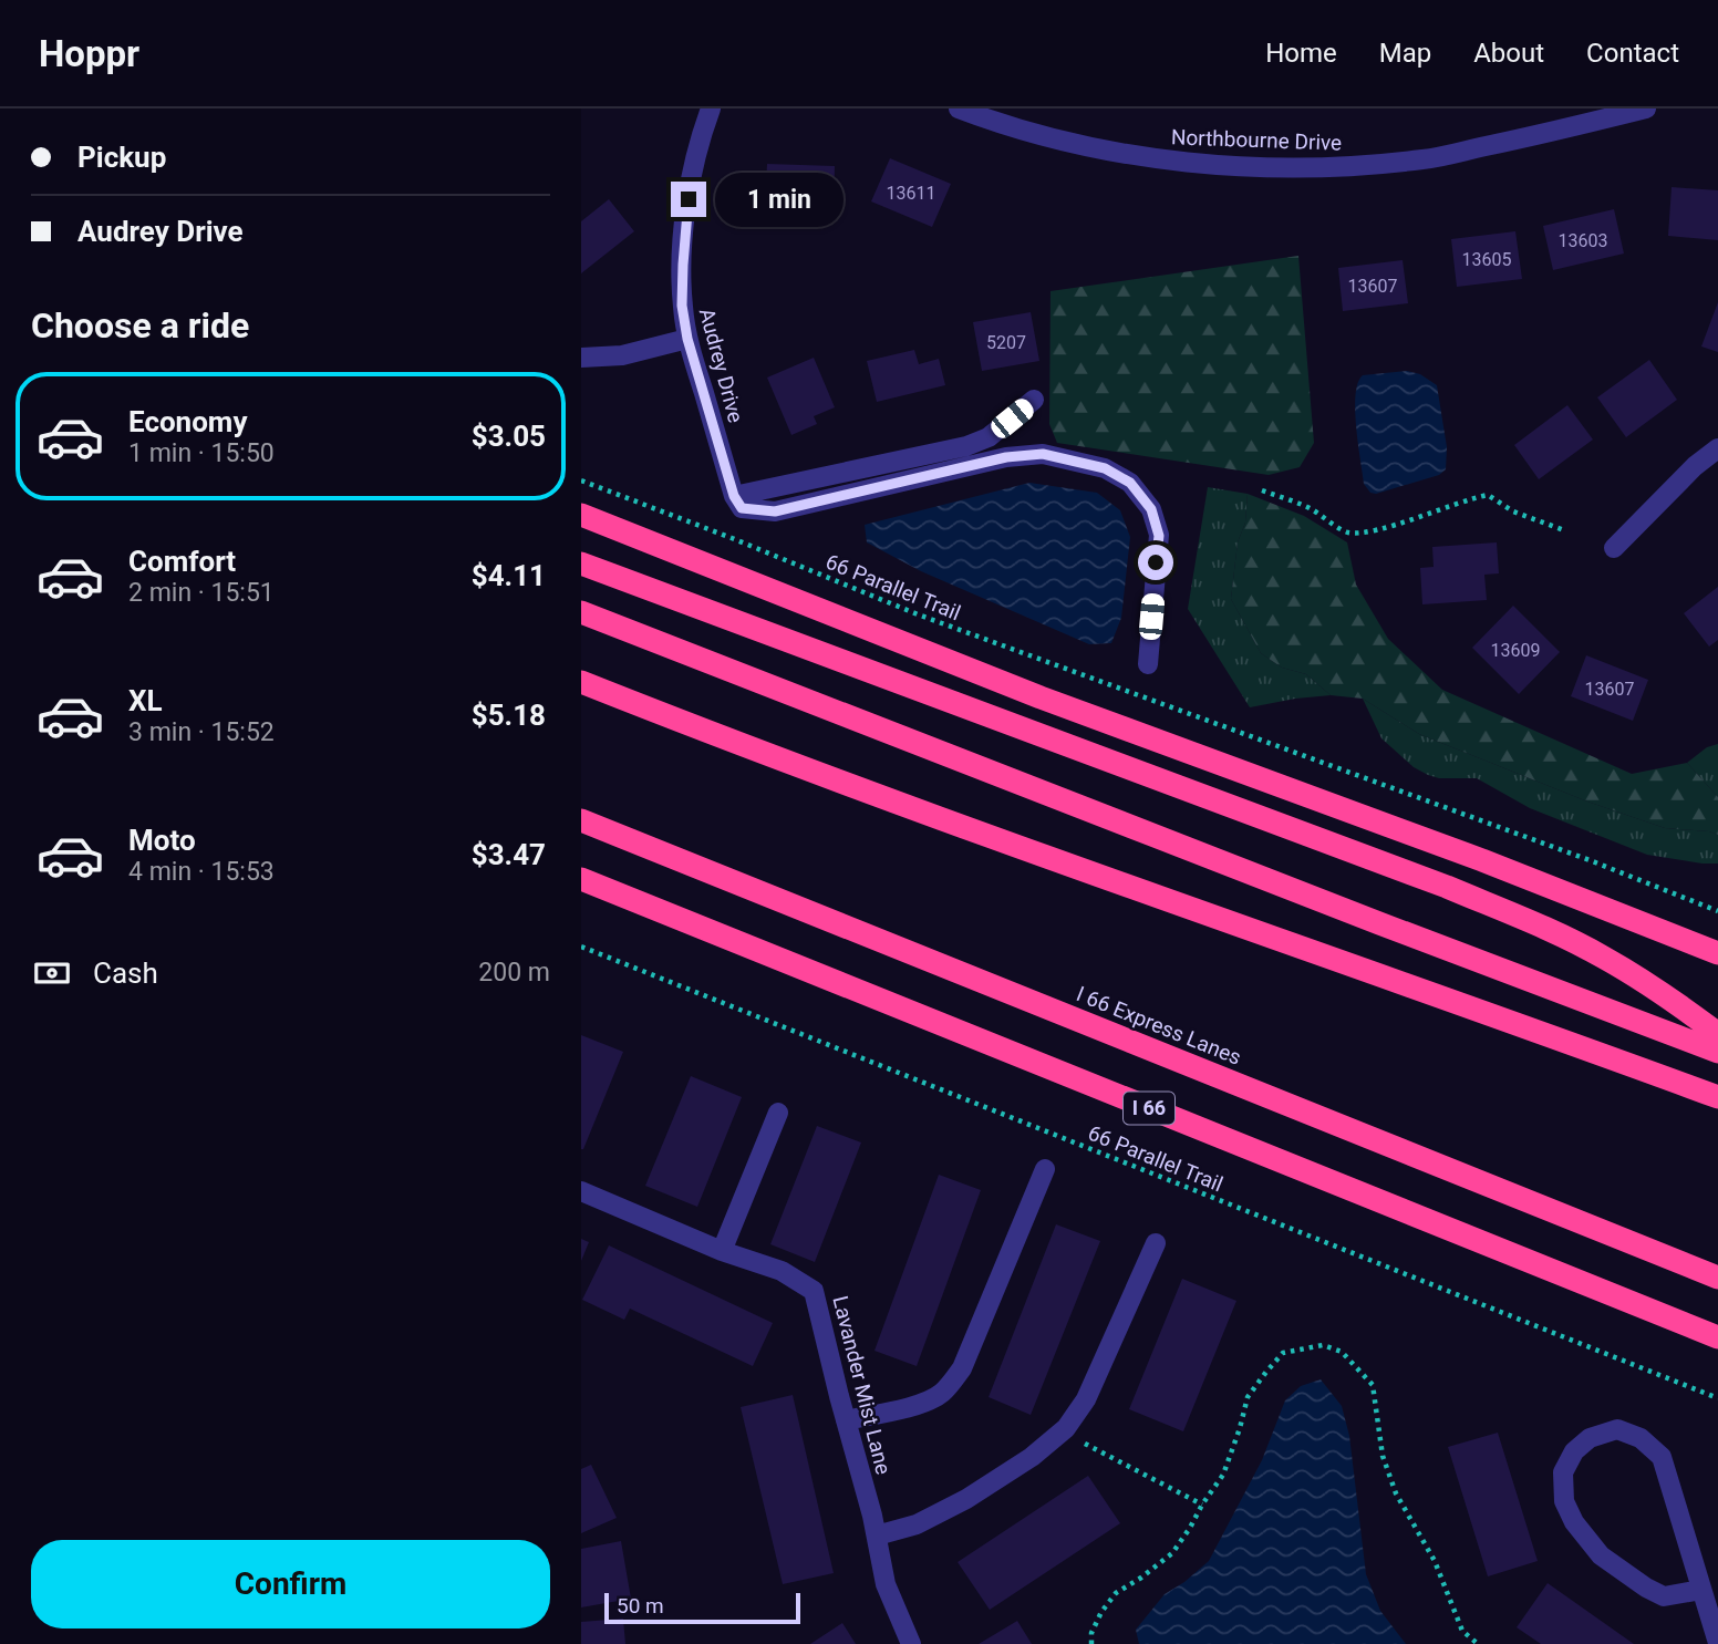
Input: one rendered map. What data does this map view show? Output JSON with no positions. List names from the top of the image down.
{
  "streets": {
    "highway": ["I 66 Express Lanes", "I 66"],
    "street": ["Northbourne Drive", "Audrey Drive", "Lavander Mist Lane"],
    "path": ["66 Parallel Trail"]
  },
  "house_numbers": [
    "13611",
    "13603",
    "13605",
    "13607",
    "5207",
    "13609",
    "13607"
  ],
  "scale_bar": "50 m",
  "page": {
    "header": "Hoppr",
    "nav": [
      "Home",
      "Map",
      "About",
      "Contact"
    ],
    "banner": ["Pickup", "Audrey Drive"],
    "bubble": "1 min",
    "heading": "Choose a ride",
    "list": [
      {
        "name": "Economy",
        "note": "1 min · 15:50",
        "value": "$3.05"
      },
      {
        "name": "Comfort",
        "note": "2 min · 15:51",
        "value": "$4.11"
      },
      {
        "name": "XL",
        "note": "3 min · 15:52",
        "value": "$5.18"
      },
      {
        "name": "Moto",
        "note": "4 min · 15:53",
        "value": "$3.47"
      }
    ],
    "pay": ["Cash", "200 m"],
    "buttons": "Confirm",
    "scale": "50 m"
  }
}
